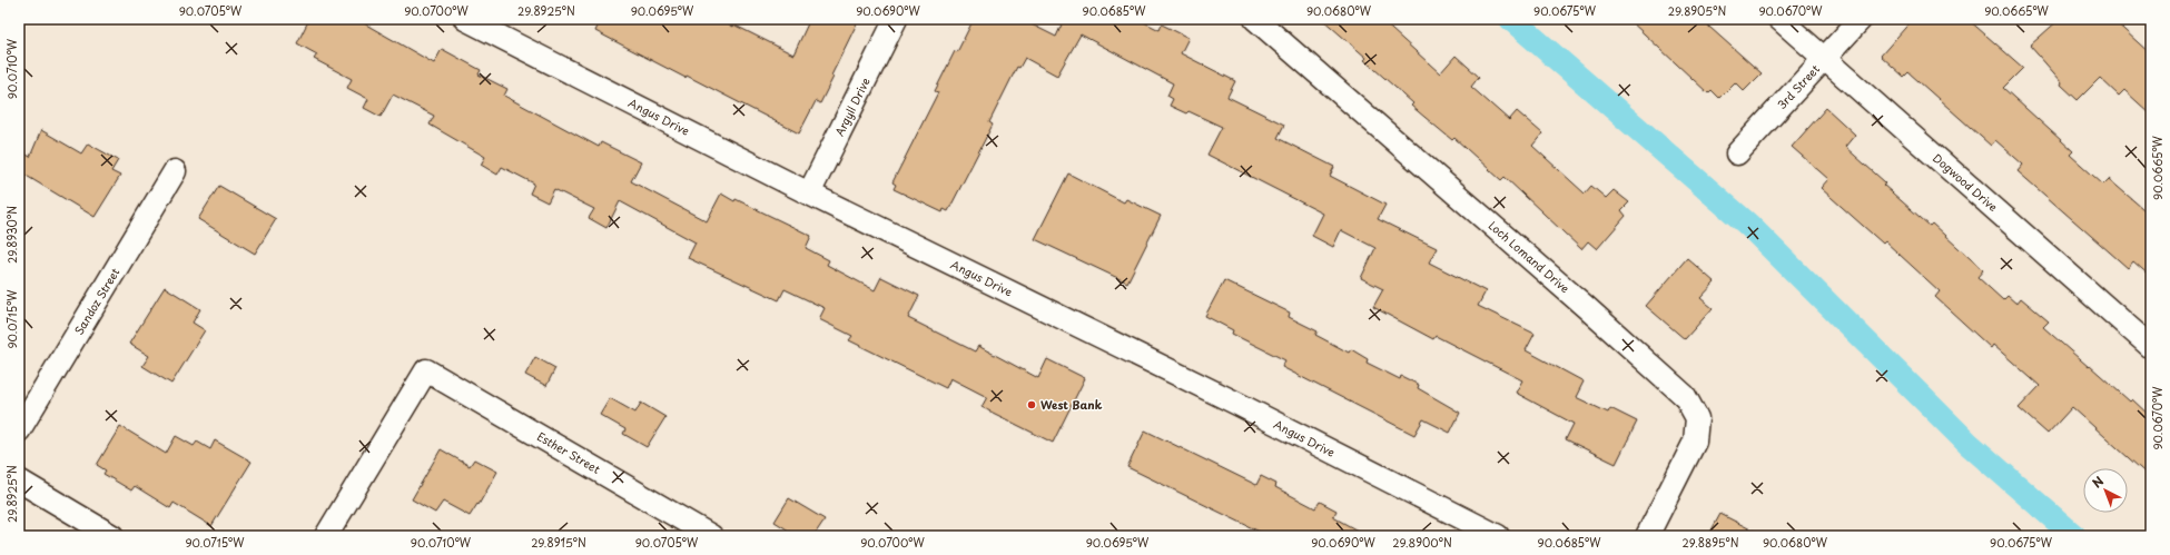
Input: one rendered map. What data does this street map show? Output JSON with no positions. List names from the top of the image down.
{
  "streets": {
    "street": [
      "3rd Street",
      "Argyll Drive",
      "Angus Drive",
      "Dogwood Drive",
      "Loch Lomand Drive",
      "Sandoz Street",
      "Esther Street"
    ]
  },
  "crossings": [
    ["3rd Street", "Dogwood Drive"],
    ["Argyll Drive", "Angus Drive"]
  ],
  "places": ["West Bank"],
  "north": "top left",
  "coordinates": [
    "90.0705°W",
    "90.0700°W",
    "29.8925°N",
    "90.0695°W",
    "90.0690°W",
    "90.0685°W",
    "90.0680°W",
    "90.0675°W",
    "29.8905°N",
    "90.0670°W",
    "90.0665°W",
    "90.0710°W",
    "29.8930°N",
    "90.0715°W",
    "29.8915°N",
    "29.8900°N",
    "29.8895°N"
  ]
}
